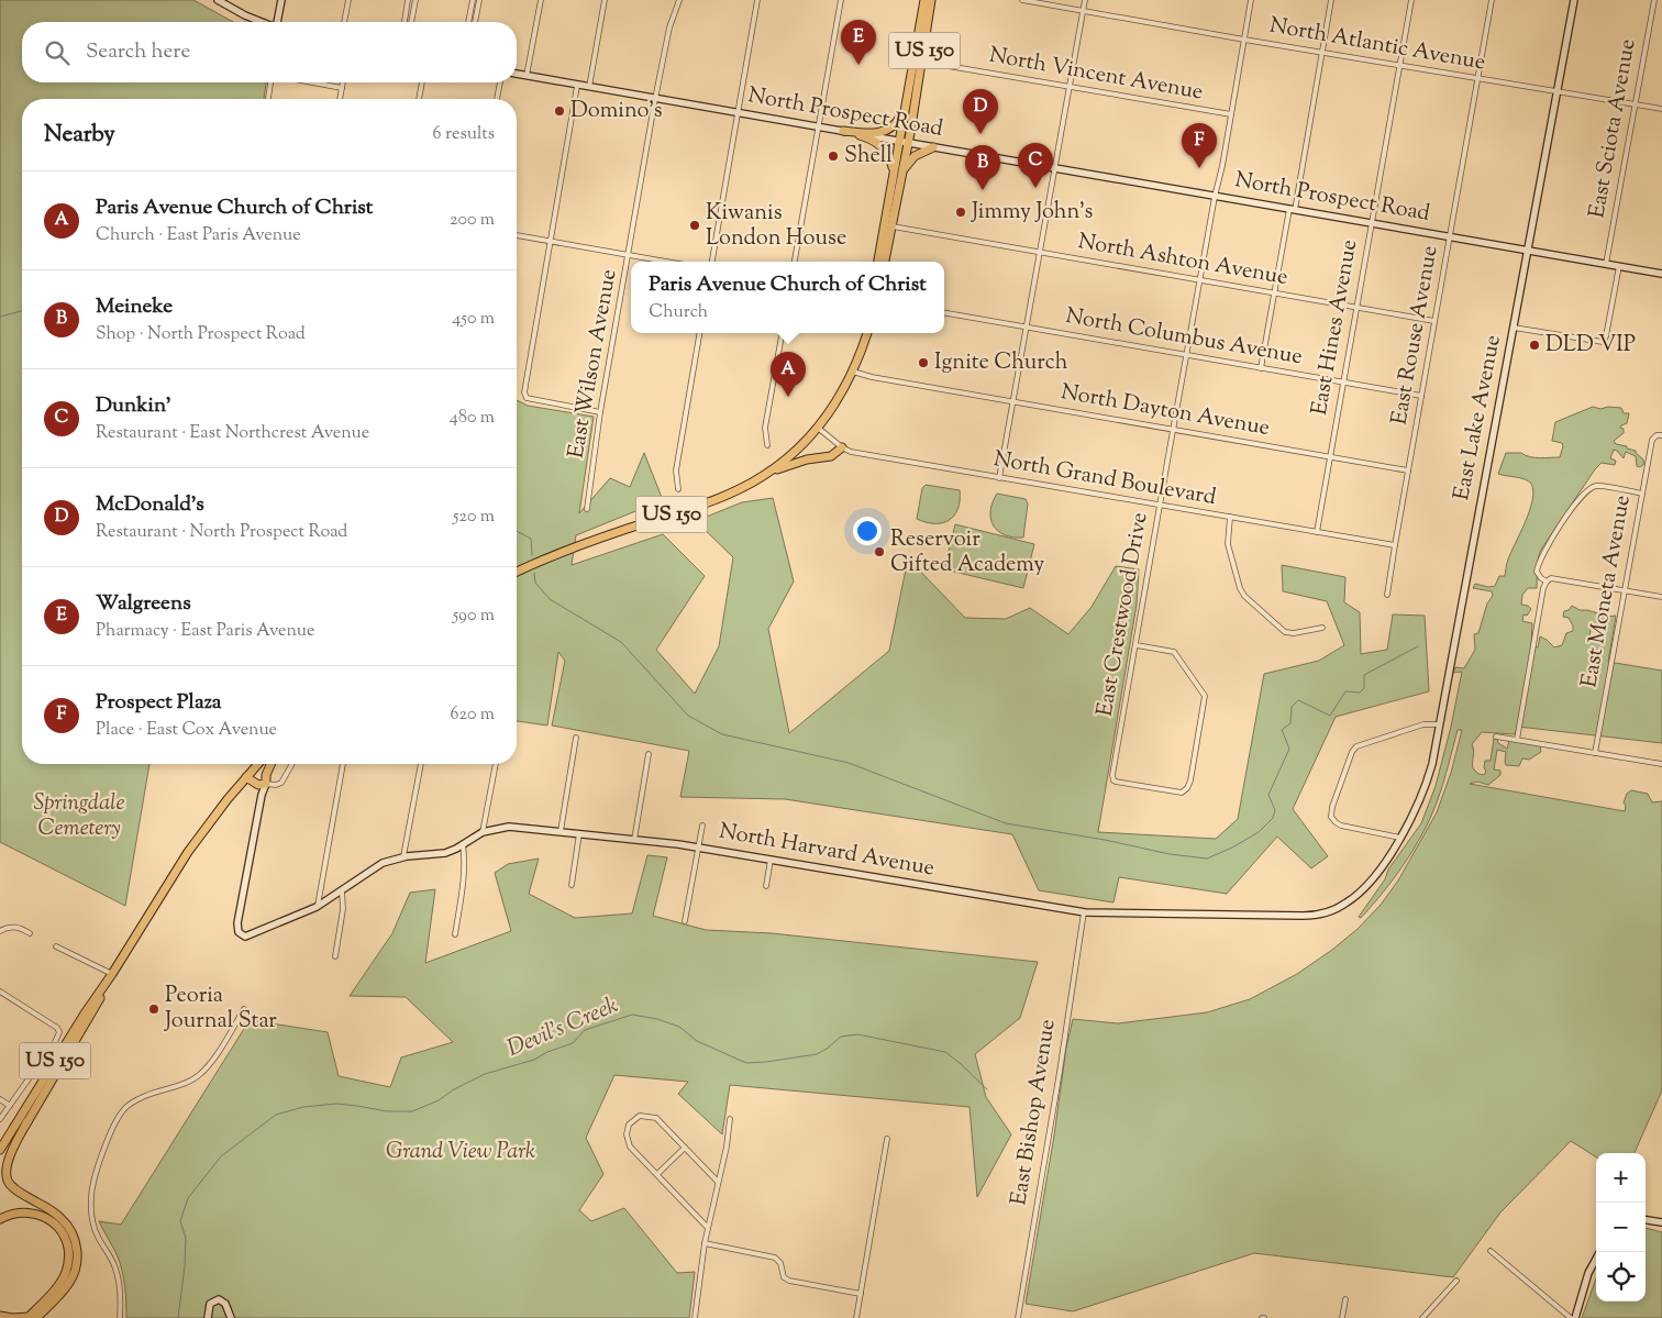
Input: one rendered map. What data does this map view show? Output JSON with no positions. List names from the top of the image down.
{
  "streets": {
    "highway": ["US 150"],
    "street": [
      "North Atlantic Avenue",
      "North Vincent Avenue",
      "North Prospect Road",
      "East Sciota Avenue",
      "North Ashton Avenue",
      "East Hines Avenue",
      "East Rouse Avenue",
      "North Columbus Avenue",
      "East Wilson Avenue",
      "North Dayton Avenue",
      "East Lake Avenue",
      "North Grand Boulevard",
      "East Moneta Avenue",
      "East Crestwood Drive",
      "North Harvard Avenue",
      "East Bishop Avenue"
    ]
  },
  "crossings": [
    ["North Atlantic Avenue", "East Sciota Avenue"],
    ["North Atlantic Avenue", "East Hines Avenue"],
    ["North Atlantic Avenue", "East Rouse Avenue"],
    ["North Atlantic Avenue", "East Lake Avenue"],
    ["North Atlantic Avenue", "East Crestwood Drive"],
    ["US 150", "North Vincent Avenue"],
    ["US 150", "North Prospect Road"],
    ["US 150", "North Ashton Avenue"],
    ["US 150", "North Dayton Avenue"],
    ["US 150", "North Grand Boulevard"],
    ["North Vincent Avenue", "East Crestwood Drive"],
    ["North Prospect Road", "East Sciota Avenue"],
    ["North Prospect Road", "East Hines Avenue"],
    ["North Prospect Road", "East Rouse Avenue"],
    ["North Prospect Road", "East Wilson Avenue"],
    ["North Prospect Road", "East Lake Avenue"],
    ["North Prospect Road", "East Crestwood Drive"],
    ["North Ashton Avenue", "East Hines Avenue"],
    ["North Ashton Avenue", "East Rouse Avenue"],
    ["North Ashton Avenue", "East Crestwood Drive"],
    ["East Hines Avenue", "North Columbus Avenue"],
    ["East Hines Avenue", "North Dayton Avenue"],
    ["East Hines Avenue", "North Grand Boulevard"],
    ["East Rouse Avenue", "North Columbus Avenue"],
    ["East Rouse Avenue", "North Dayton Avenue"],
    ["East Rouse Avenue", "North Grand Boulevard"],
    ["North Columbus Avenue", "East Crestwood Drive"],
    ["North Dayton Avenue", "East Crestwood Drive"],
    ["East Lake Avenue", "North Harvard Avenue"],
    ["North Grand Boulevard", "East Crestwood Drive"],
    ["North Harvard Avenue", "East Bishop Avenue"]
  ],
  "water": ["Devil's Creek"],
  "parks": ["Springdale Cemetery", "Grand View Park"],
  "places": [
    "Domino's",
    "Shell",
    "Jimmy John's",
    "Kiwanis London House",
    "DLD VIP",
    "Ignite Church",
    "Reservoir Gifted Academy",
    "Peoria Journal Star"
  ],
  "page": {
    "pins": [
      "E",
      "D",
      "F",
      "C",
      "B",
      "A"
    ],
    "search": "Search here",
    "heading": ["Nearby", "6 results"],
    "list": [
      {
        "mark": "A",
        "name": "Paris Avenue Church of Christ",
        "note": "Church · East Paris Avenue",
        "value": "200 m"
      },
      {
        "mark": "B",
        "name": "Meineke",
        "note": "Shop · North Prospect Road",
        "value": "450 m"
      },
      {
        "mark": "C",
        "name": "Dunkin'",
        "note": "Restaurant · East Northcrest Avenue",
        "value": "480 m"
      },
      {
        "mark": "D",
        "name": "McDonald's",
        "note": "Restaurant · North Prospect Road",
        "value": "520 m"
      },
      {
        "mark": "E",
        "name": "Walgreens",
        "note": "Pharmacy · East Paris Avenue",
        "value": "590 m"
      },
      {
        "mark": "F",
        "name": "Prospect Plaza",
        "note": "Place · East Cox Avenue",
        "value": "620 m"
      }
    ],
    "popup": ["Paris Avenue Church of Christ", "Church"],
    "map_buttons": ["+", "−"]
  }
}
